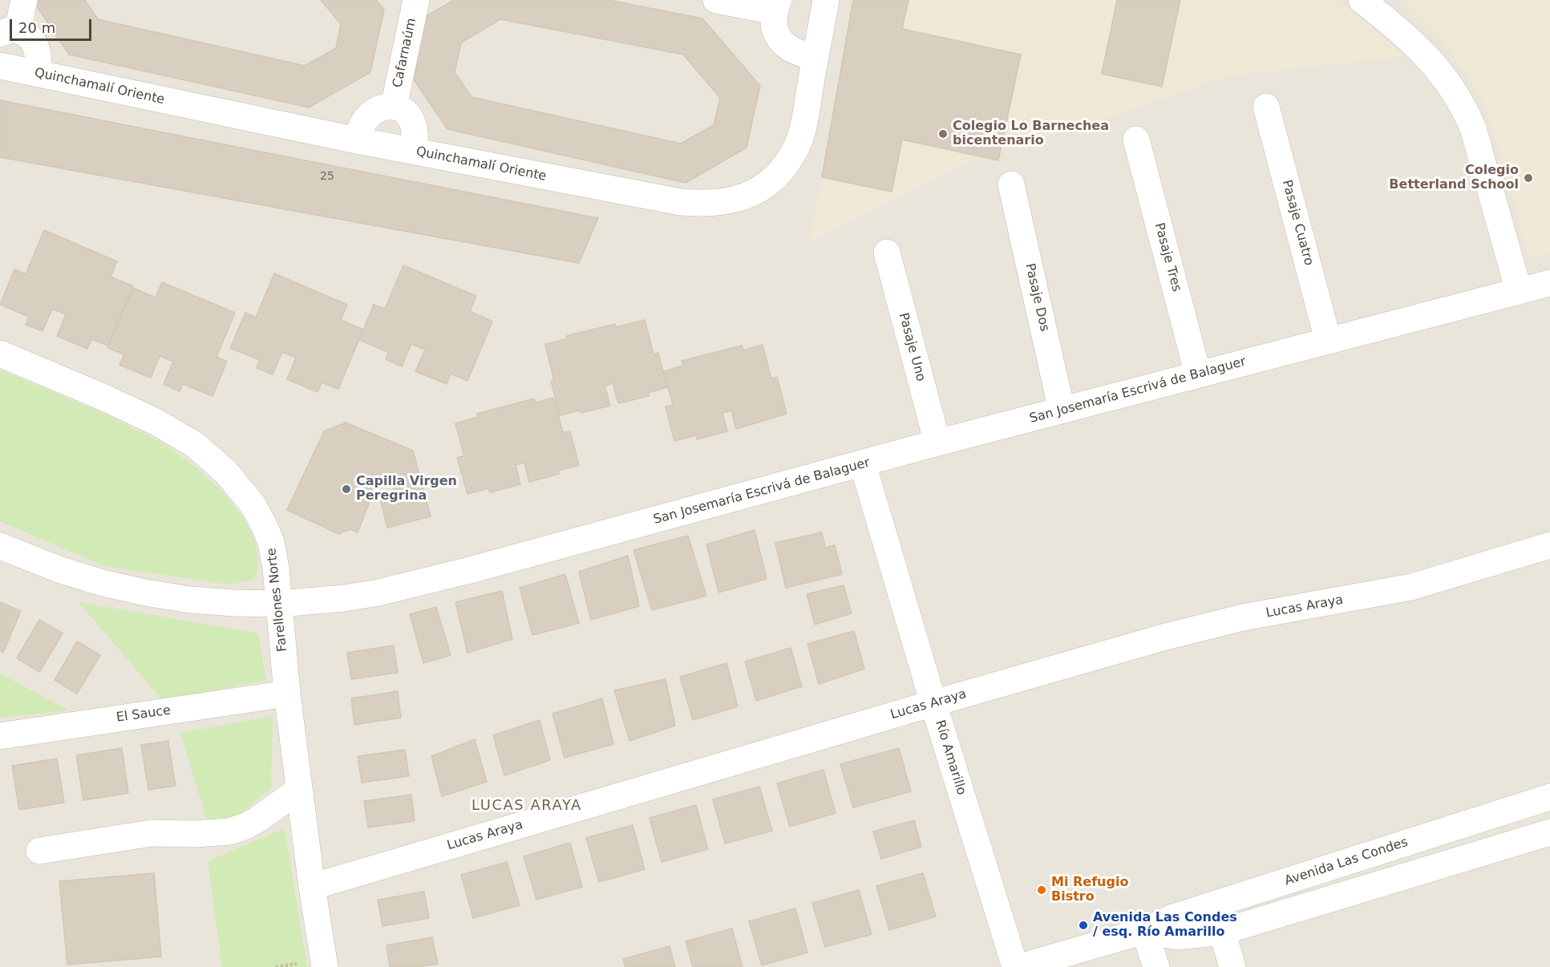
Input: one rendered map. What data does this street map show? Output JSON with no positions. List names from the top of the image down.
{
  "streets": {
    "street": [
      "Cafarnaúm",
      "Quinchamalí Oriente",
      "Pasaje Cuatro",
      "Pasaje Tres",
      "Pasaje Dos",
      "Pasaje Uno",
      "San Josemaría Escrivá de Balaguer",
      "Farellones Norte",
      "Lucas Araya",
      "El Sauce",
      "Río Amarillo",
      "Avenida Las Condes"
    ]
  },
  "crossings": [
    ["Cafarnaúm", "Quinchamalí Oriente"],
    ["Pasaje Cuatro", "San Josemaría Escrivá de Balaguer"],
    ["Pasaje Tres", "San Josemaría Escrivá de Balaguer"],
    ["Pasaje Dos", "San Josemaría Escrivá de Balaguer"],
    ["Pasaje Uno", "San Josemaría Escrivá de Balaguer"],
    ["San Josemaría Escrivá de Balaguer", "Farellones Norte"],
    ["San Josemaría Escrivá de Balaguer", "Río Amarillo"],
    ["Farellones Norte", "Lucas Araya"],
    ["Farellones Norte", "El Sauce"],
    ["Lucas Araya", "Río Amarillo"]
  ],
  "districts": ["LUCAS ARAYA"],
  "places": [
    "Colegio Lo Barnechea bicentenario",
    "Colegio Betterland School",
    "Capilla Virgen Peregrina",
    "Mi Refugio Bistro",
    "Avenida Las Condes / esq. Río Amarillo"
  ],
  "house_numbers": ["25"],
  "scale_bar": "20 m"
}
